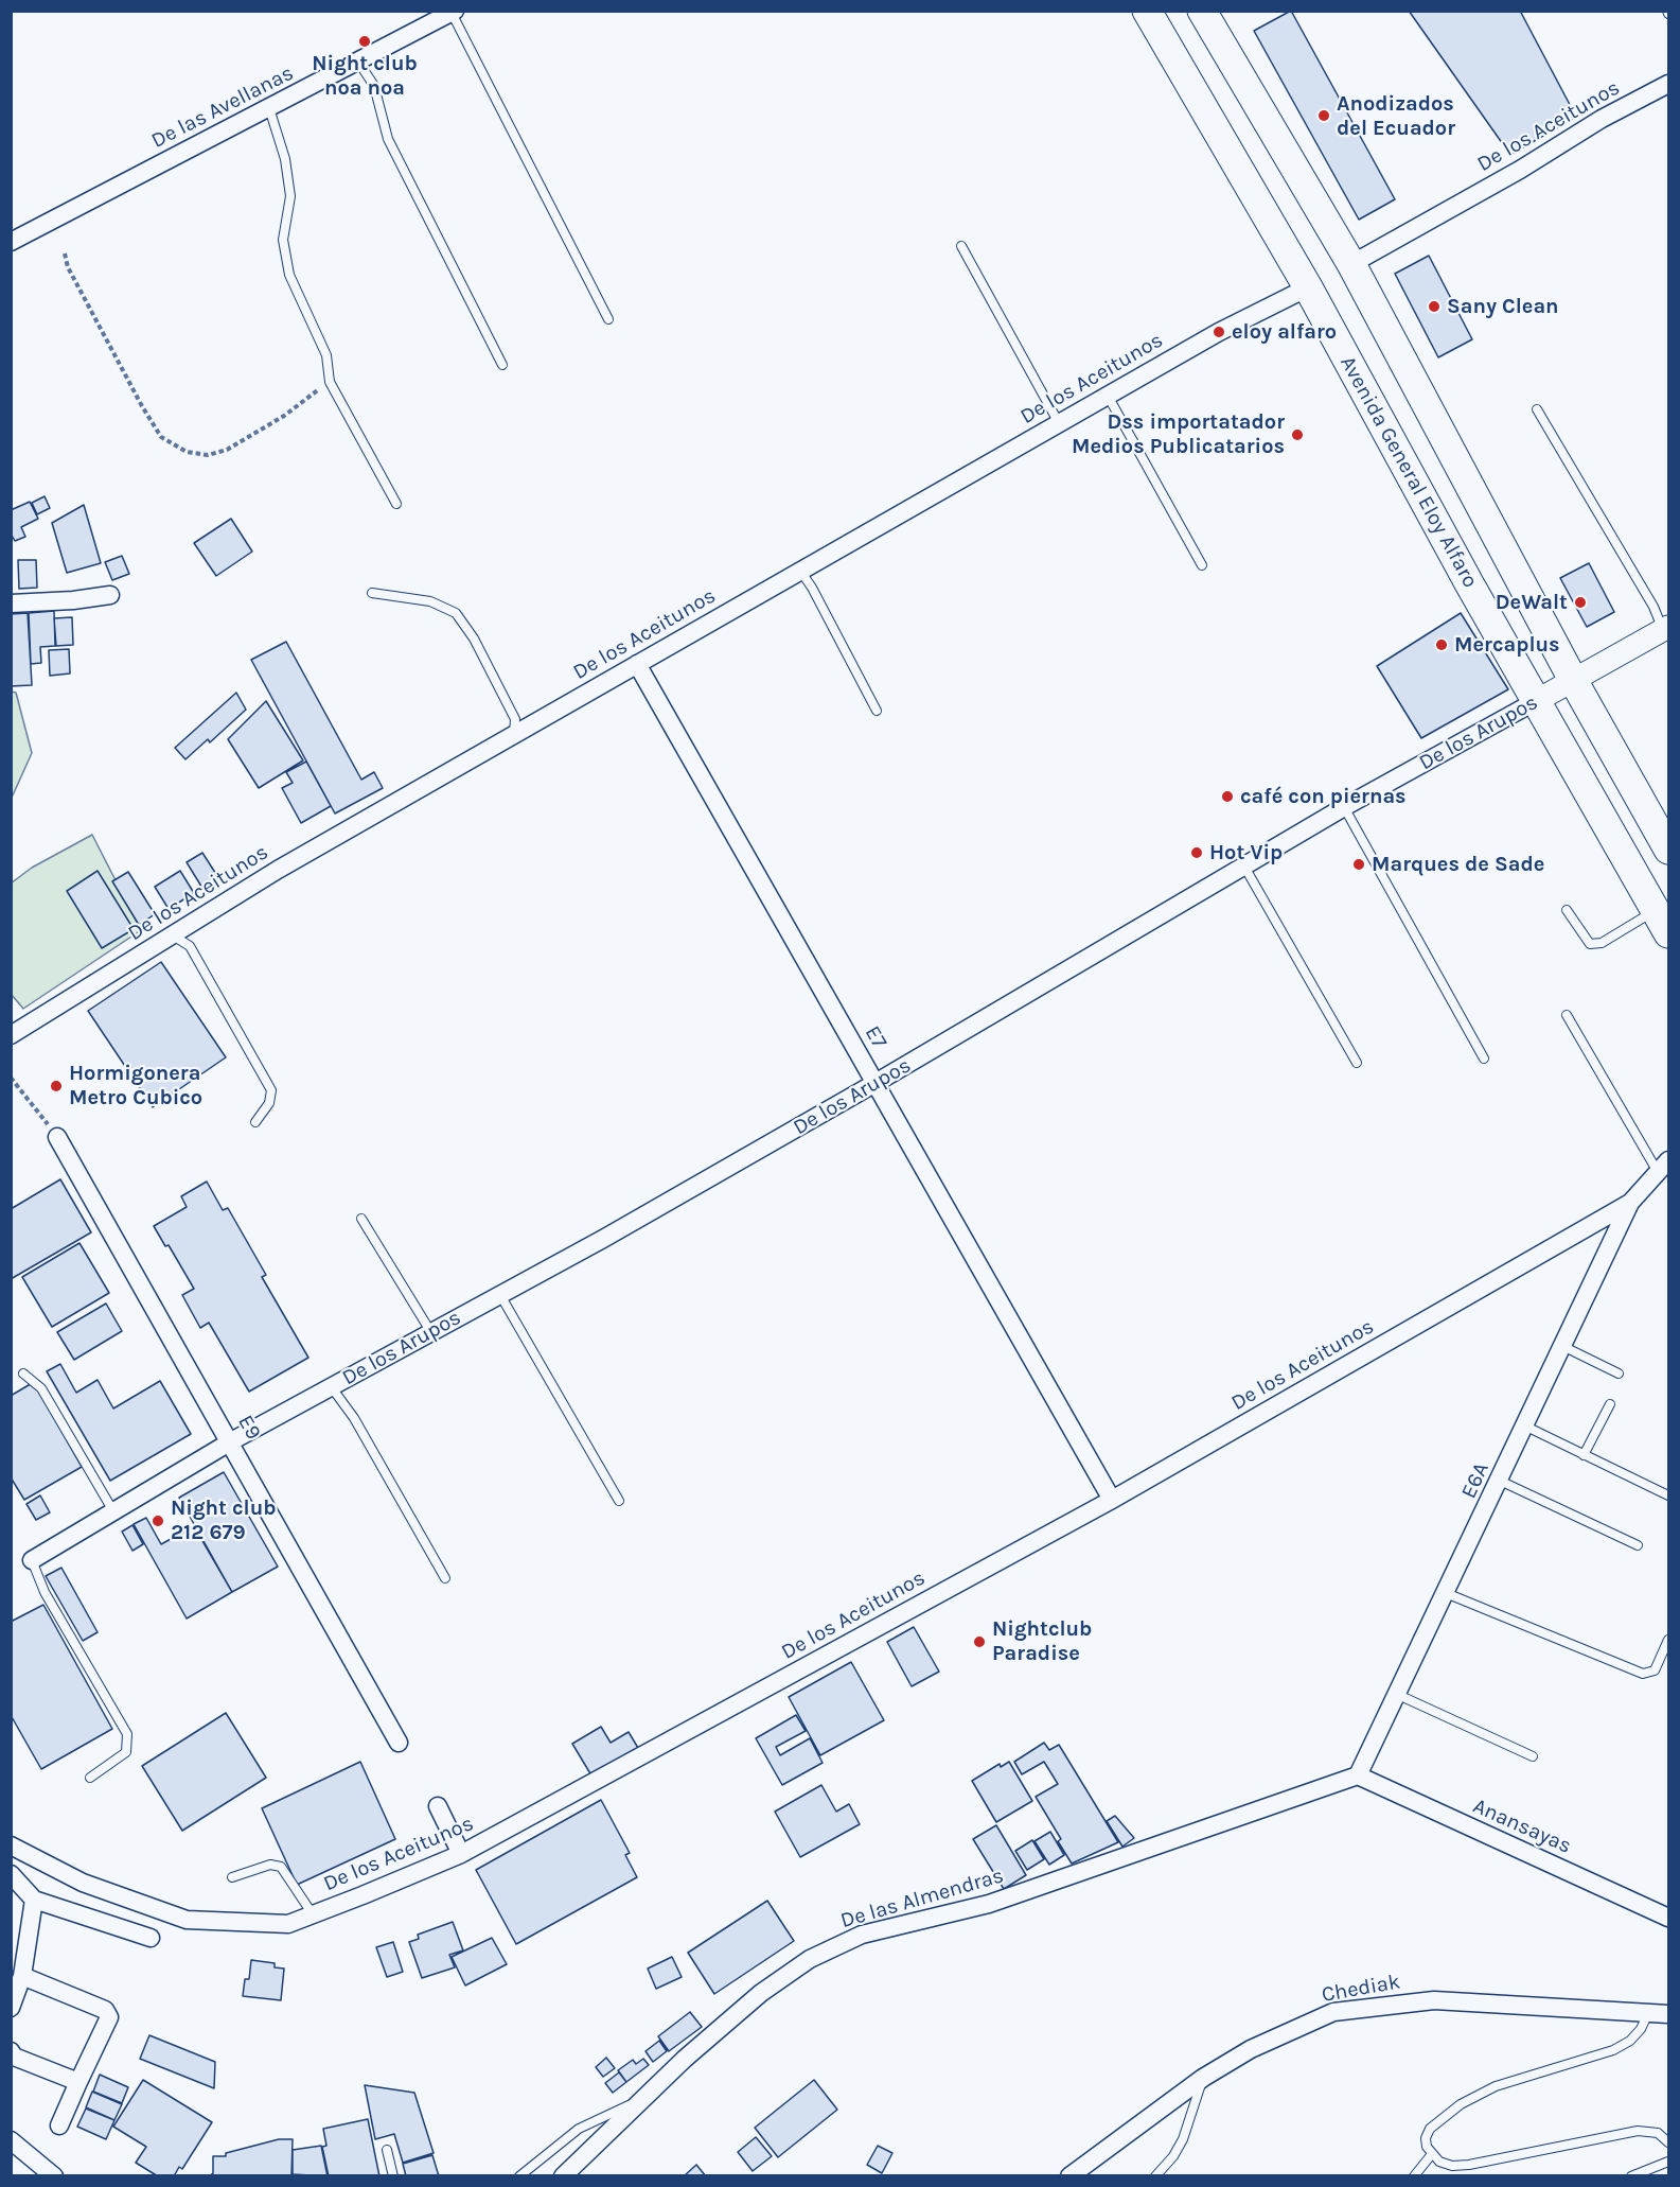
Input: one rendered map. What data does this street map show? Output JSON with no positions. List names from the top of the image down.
{
  "streets": {
    "main road": ["Avenida General Eloy Alfaro"],
    "street": [
      "De las Avellanas",
      "De los Aceitunos",
      "De los Arupos",
      "E7",
      "E9",
      "E6A",
      "Anansayas",
      "De las Almendras",
      "Chediak"
    ]
  },
  "crossings": [
    ["De los Aceitunos", "Avenida General Eloy Alfaro"],
    ["De los Aceitunos", "E7"],
    ["De los Aceitunos", "E6A"],
    ["Avenida General Eloy Alfaro", "De los Arupos"],
    ["De los Arupos", "E7"],
    ["De los Arupos", "E9"],
    ["E6A", "Anansayas"],
    ["E6A", "De las Almendras"],
    ["Anansayas", "De las Almendras"]
  ],
  "places": [
    "Night club noa noa",
    "Anodizados del Ecuador",
    "Sany Clean",
    "eloy alfaro",
    "Dss importatador Medios Publicatarios",
    "DeWalt",
    "Mercaplus",
    "café con piernas",
    "Hot Vip",
    "Marques de Sade",
    "Hormigonera Metro Cubico",
    "Night club 212 679",
    "Nightclub Paradise"
  ]
}
